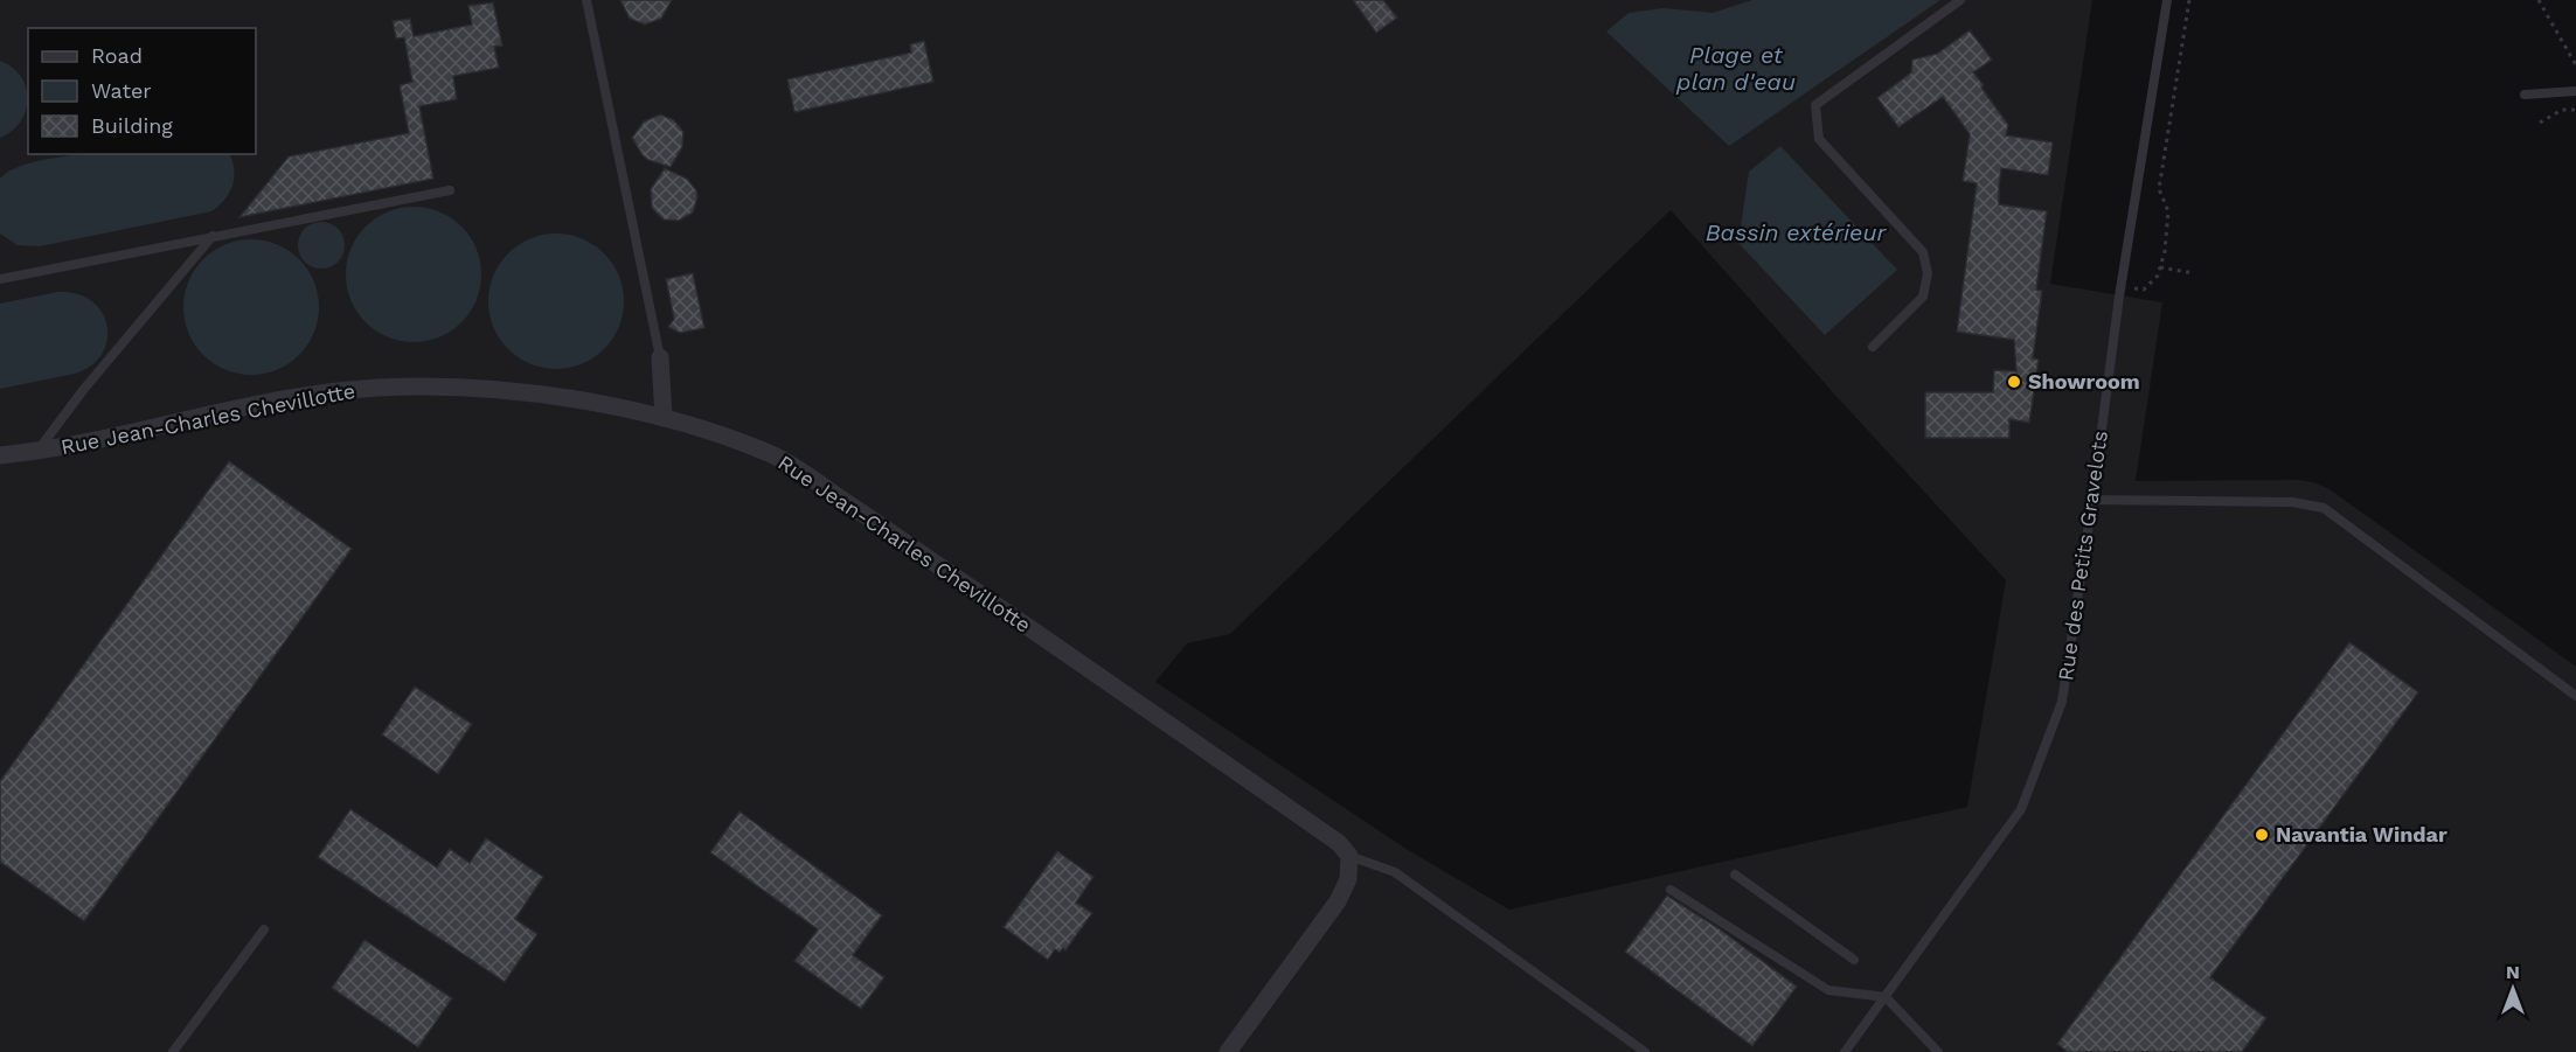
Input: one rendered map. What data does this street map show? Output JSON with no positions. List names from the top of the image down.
{
  "streets": {
    "street": ["Rue Jean-Charles Chevillotte"],
    "lane": ["Rue des Petits Gravelots"]
  },
  "water": ["Plage et plan d'eau", "Bassin extérieur"],
  "places": ["Showroom", "Navantia Windar"],
  "legend": ["Road", "Water", "Building"],
  "north": "top"
}
